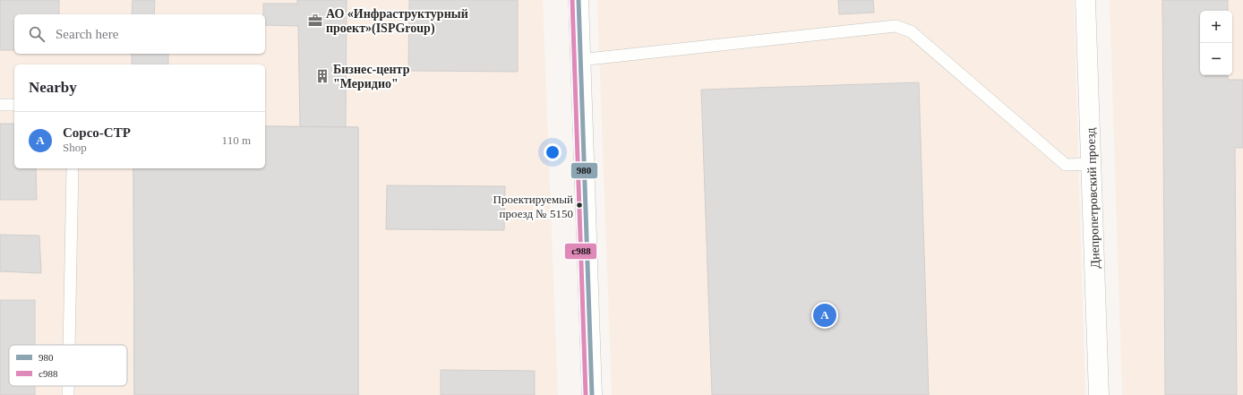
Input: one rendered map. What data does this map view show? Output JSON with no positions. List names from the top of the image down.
{
  "streets": {
    "street": ["Днепропетровский проезд"]
  },
  "places": {
    "office": ["АО «Инфраструктурный проект»(ISPGroup)"],
    "building": ["Бизнес-центр \"Меридио\""],
    "other": ["Проектируемый проезд № 5150"]
  },
  "lines": ["transit line 980", "transit line с988"],
  "legend": ["980", "с988"],
  "page": {
    "map_buttons": ["+", "−"],
    "search": "Search here",
    "heading": "Nearby",
    "list": [
      {
        "mark": "A",
        "name": "Сорсо-СТР",
        "note": "Shop",
        "value": "110 m"
      }
    ],
    "pins": "A"
  }
}
